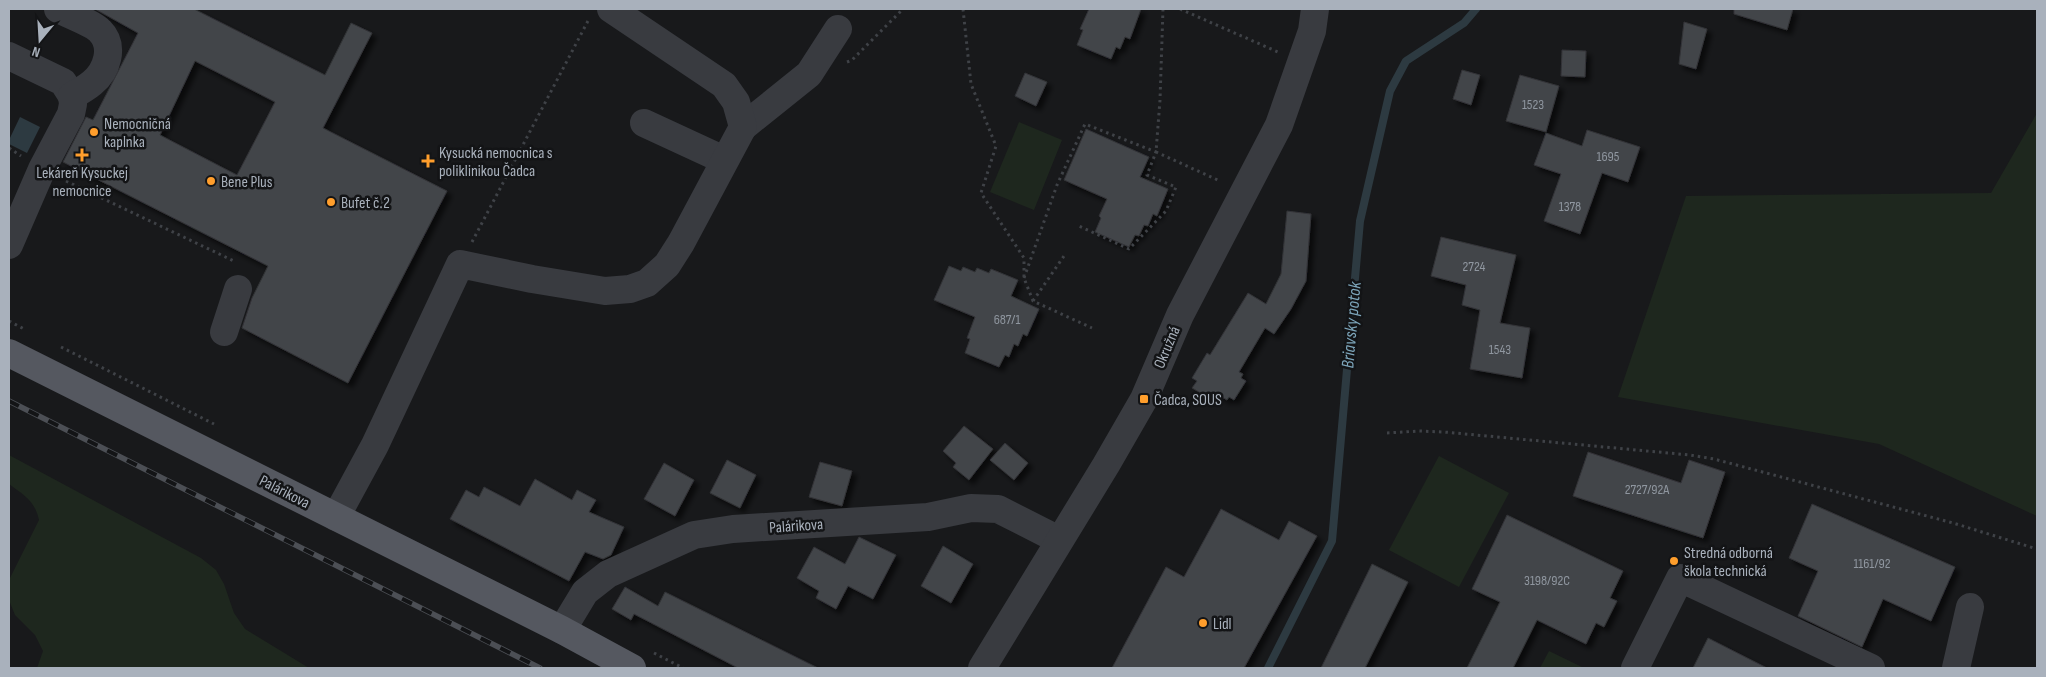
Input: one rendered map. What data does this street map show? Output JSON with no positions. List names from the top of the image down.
{
  "streets": {
    "main road": ["Palárikova"],
    "street": ["Okružná"]
  },
  "crossings": [
    ["Okružná", "Palárikova"]
  ],
  "water": ["Briavsky potok"],
  "places": {
    "other": [
      "Nemocničná kaplnka",
      "Bene Plus",
      "Bufet č.2",
      "Stredná odborná škola technická",
      "Lidl"
    ],
    "health": ["Lekáreň Kysuckej nemocnice", "Kysucká nemocnica s poliklinikou Čadca"],
    "transit": ["Čadca, SOUS"]
  },
  "house_numbers": [
    "1523",
    "1695",
    "1378",
    "2724",
    "687/1",
    "1543",
    "2727/92A",
    "1161/92",
    "3198/92C"
  ],
  "north": "bottom"
}
